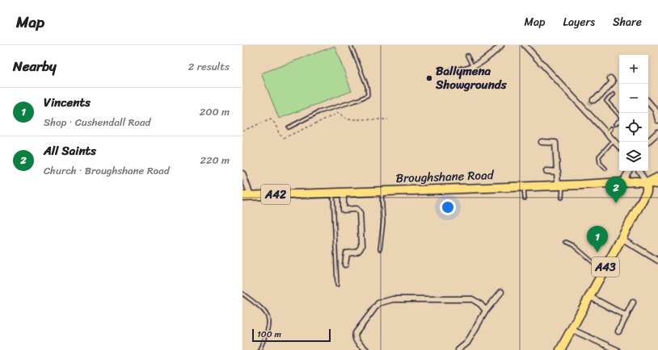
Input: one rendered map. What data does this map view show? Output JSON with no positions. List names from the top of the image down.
{
  "streets": {
    "main road": ["Broughshane Road", "A42", "A43"]
  },
  "crossings": [
    ["Broughshane Road", "A43"]
  ],
  "places": ["Ballymena Showgrounds"],
  "scale_bar": "100 m",
  "page": {
    "header": "Map",
    "nav": ["Map", "Layers", "Share"],
    "heading": ["Nearby", "2 results"],
    "map_buttons": ["+", "−"],
    "list": [
      {
        "mark": "1",
        "name": "Vincents",
        "note": "Shop · Cushendall Road",
        "value": "200 m"
      },
      {
        "mark": "2",
        "name": "All Saints",
        "note": "Church · Broughshane Road",
        "value": "220 m"
      }
    ],
    "pins": ["2", "1"],
    "scale": "100 m"
  }
}
